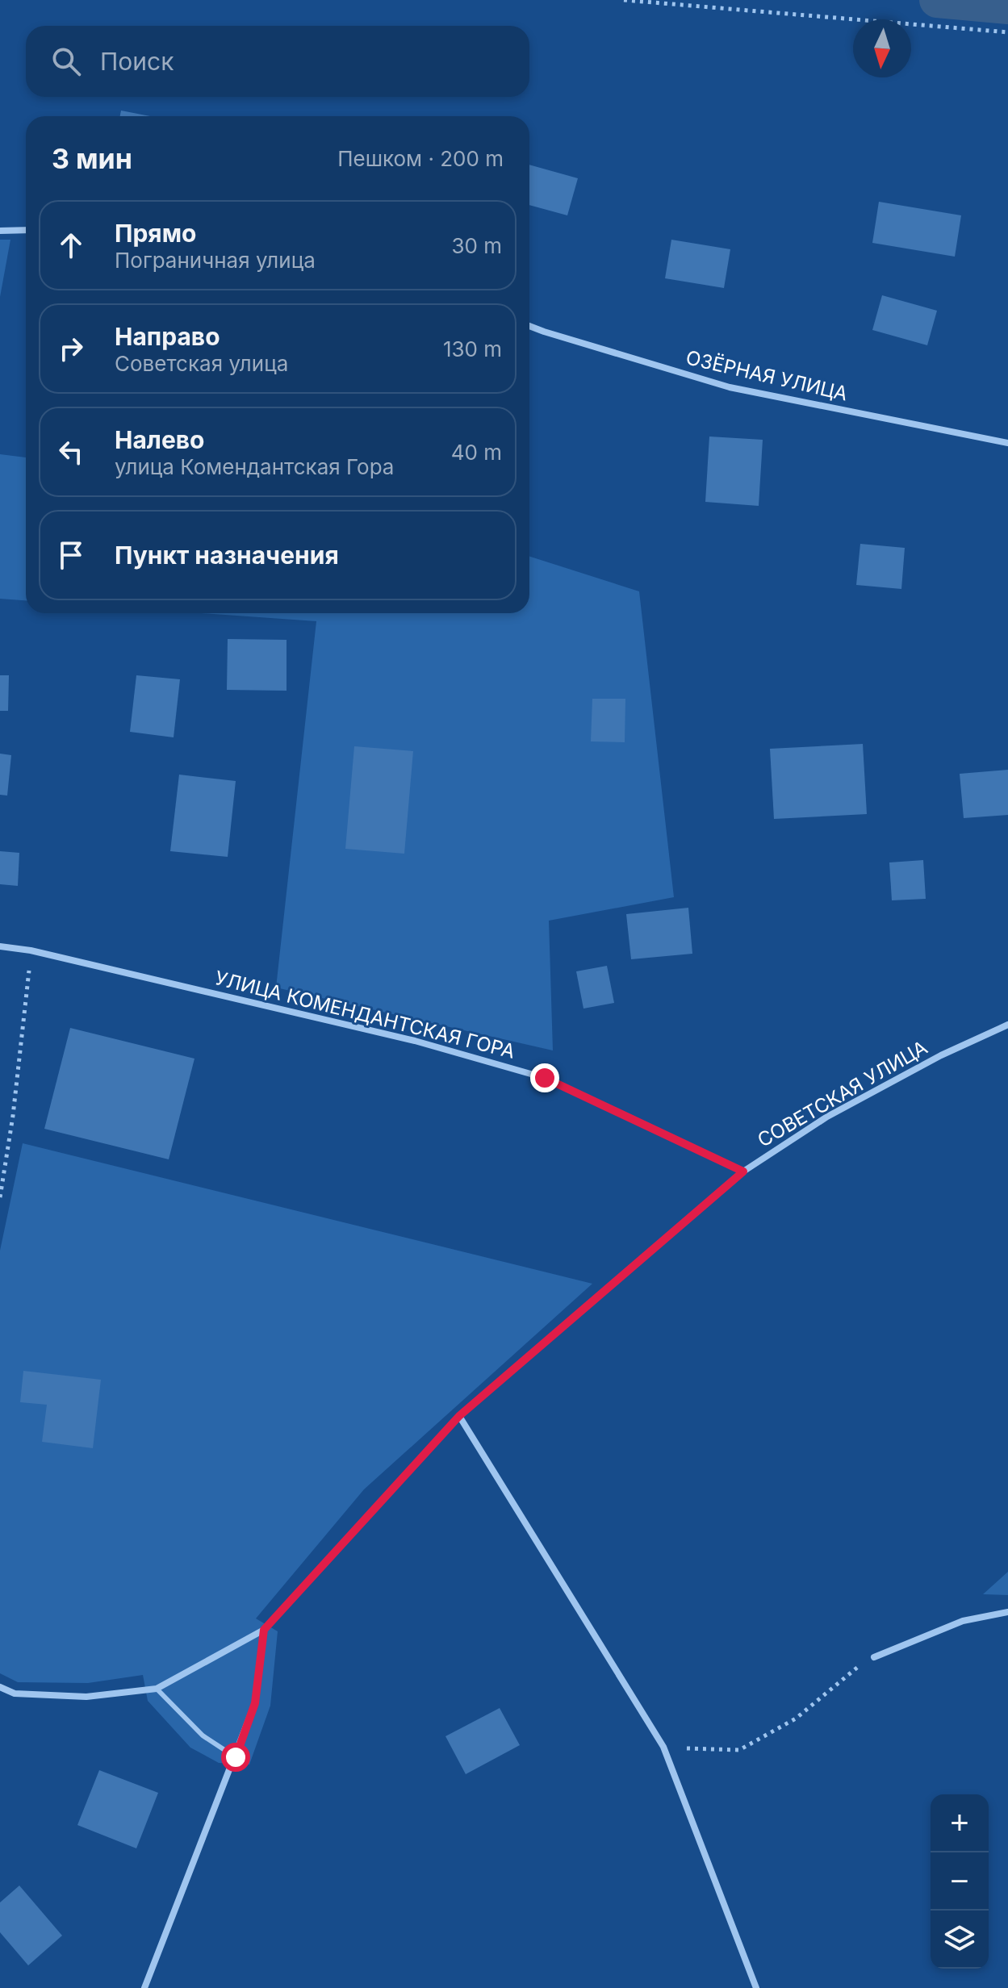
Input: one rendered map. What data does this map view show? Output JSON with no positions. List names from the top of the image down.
{
  "streets": {
    "street": ["ОЗЁРНАЯ УЛИЦА", "УЛИЦА КОМЕНДАНТСКАЯ ГОРА", "СОВЕТСКАЯ УЛИЦА"]
  },
  "crossings": [
    ["УЛИЦА КОМЕНДАНТСКАЯ ГОРА", "СОВЕТСКАЯ УЛИЦА"]
  ],
  "north": "bottom",
  "page": {
    "search": "Поиск",
    "heading": ["3 мин", "Пешком · 200 m"],
    "list": [
      ["Прямо", "Пограничная улица", "30 m"],
      ["Направо", "Советская улица", "130 m"],
      ["Налево", "улица Комендантская Гора", "40 m"],
      "Пункт назначения"
    ],
    "map_buttons": ["+", "−"]
  }
}
